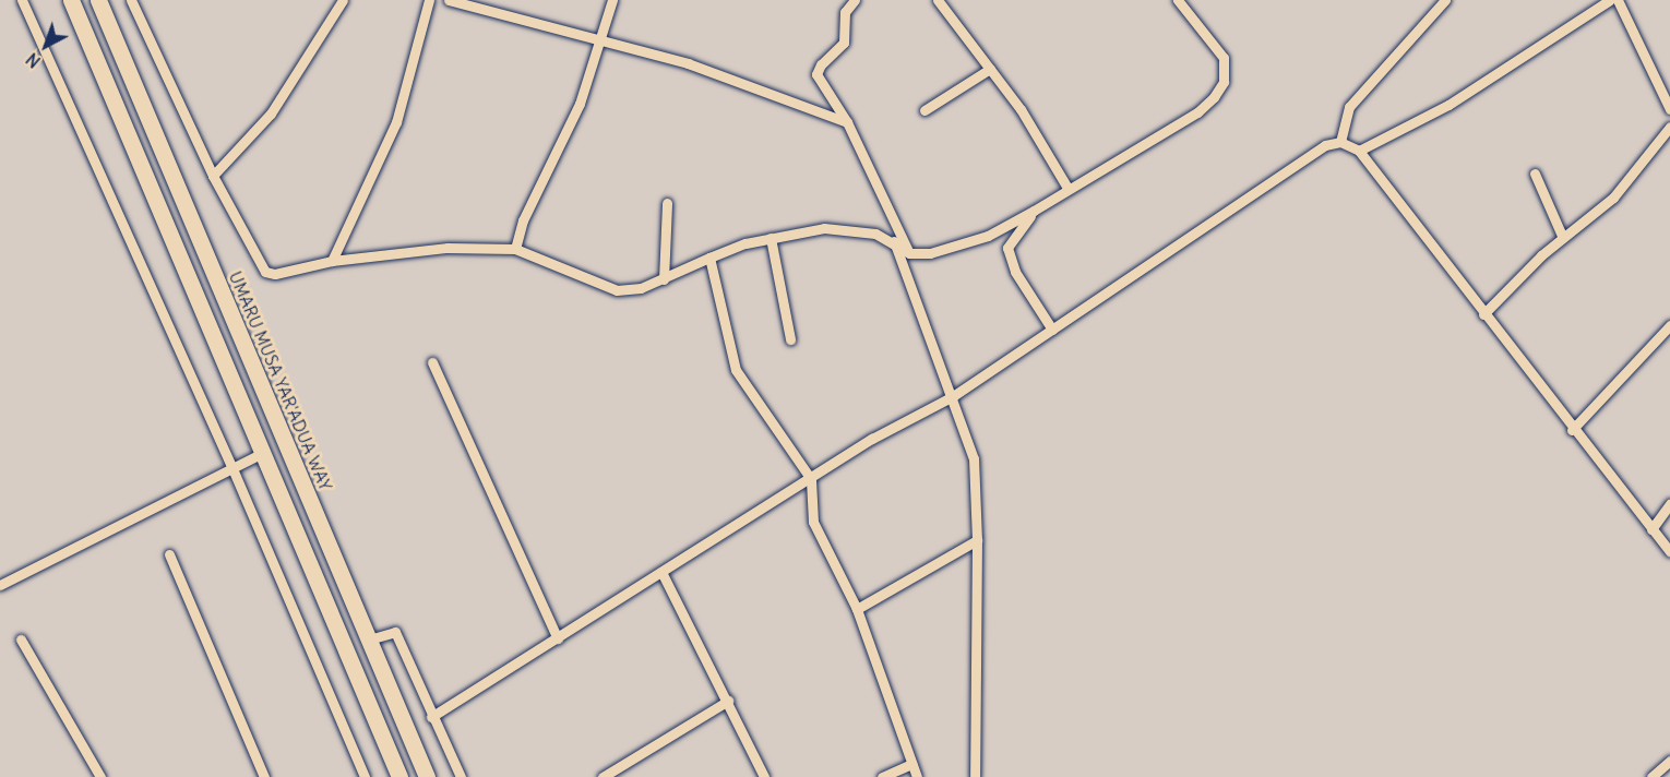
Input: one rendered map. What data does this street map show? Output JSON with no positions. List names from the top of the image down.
{
  "streets": {
    "main road": ["UMARU MUSA YAR'ADUA WAY"]
  },
  "north": "bottom left"
}
